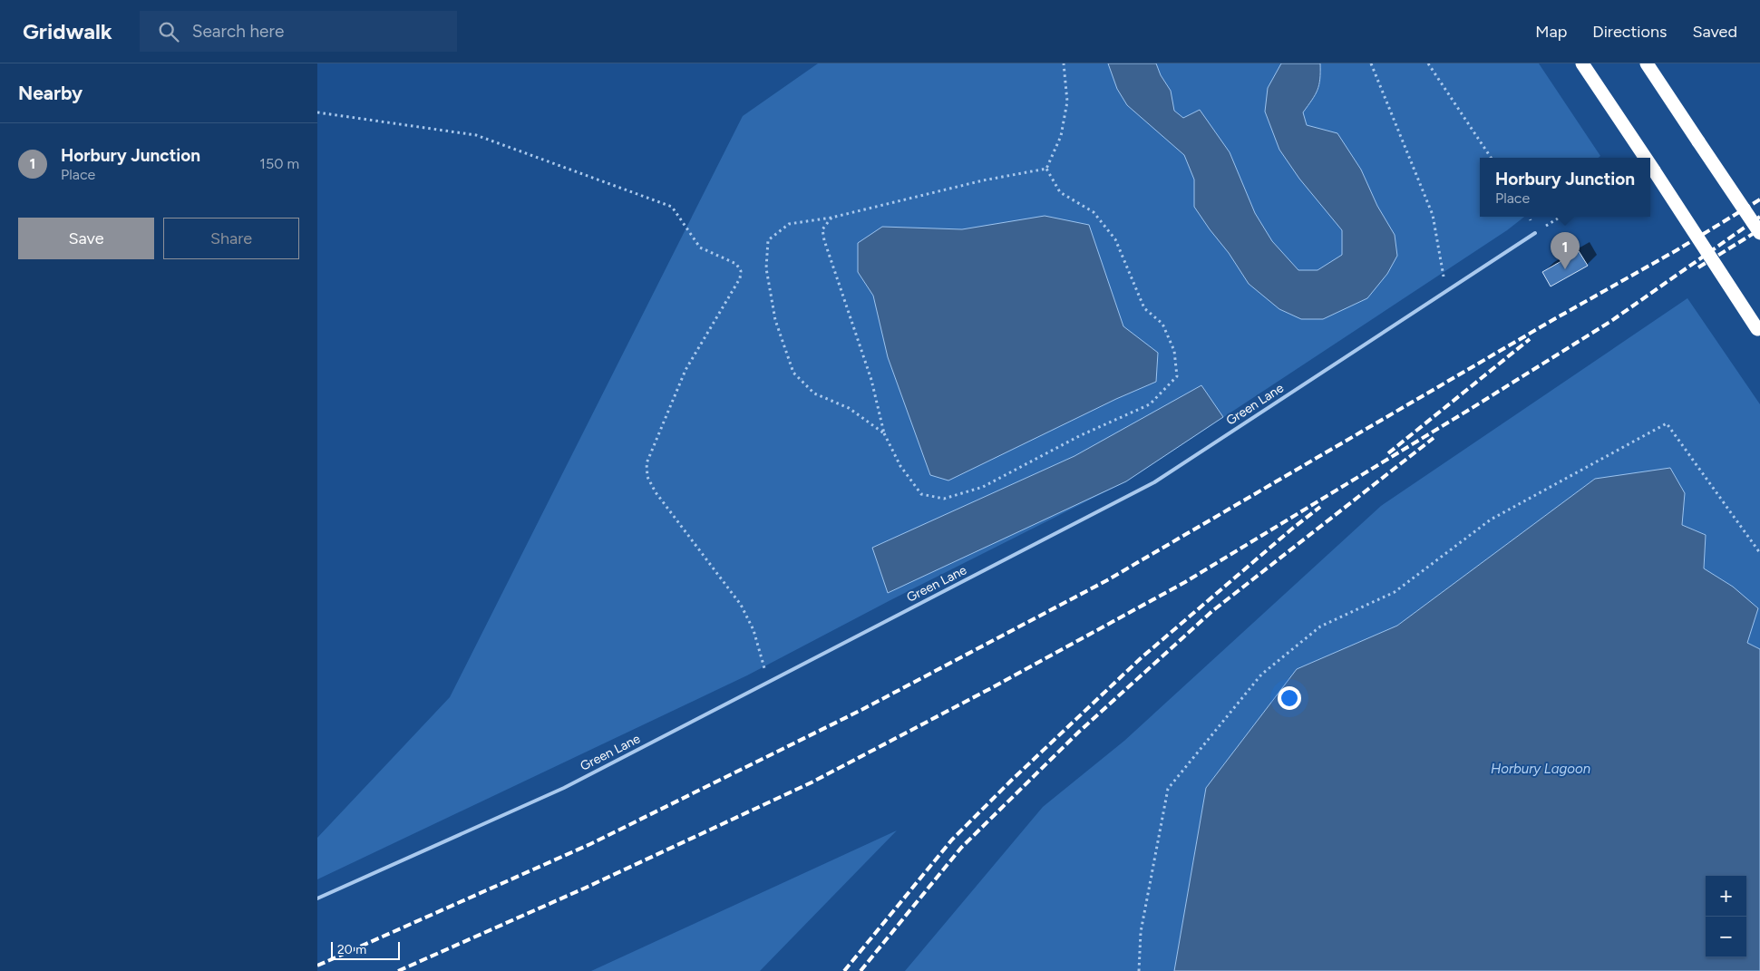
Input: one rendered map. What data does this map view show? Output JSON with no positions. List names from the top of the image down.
{
  "streets": {
    "lane": ["Green Lane"]
  },
  "water": ["Horbury Lagoon"],
  "scale_bar": "20 m",
  "page": {
    "header": "Gridwalk",
    "search": "Search here",
    "nav": ["Map", "Directions", "Saved"],
    "heading": "Nearby",
    "list": [
      {
        "mark": "1",
        "name": "Horbury Junction",
        "note": "Place",
        "value": "150 m"
      }
    ],
    "popup": ["Horbury Junction", "Place"],
    "buttons": ["Save", "Share"],
    "pins": "1",
    "map_buttons": ["+", "−"],
    "scale": "20 m"
  }
}
